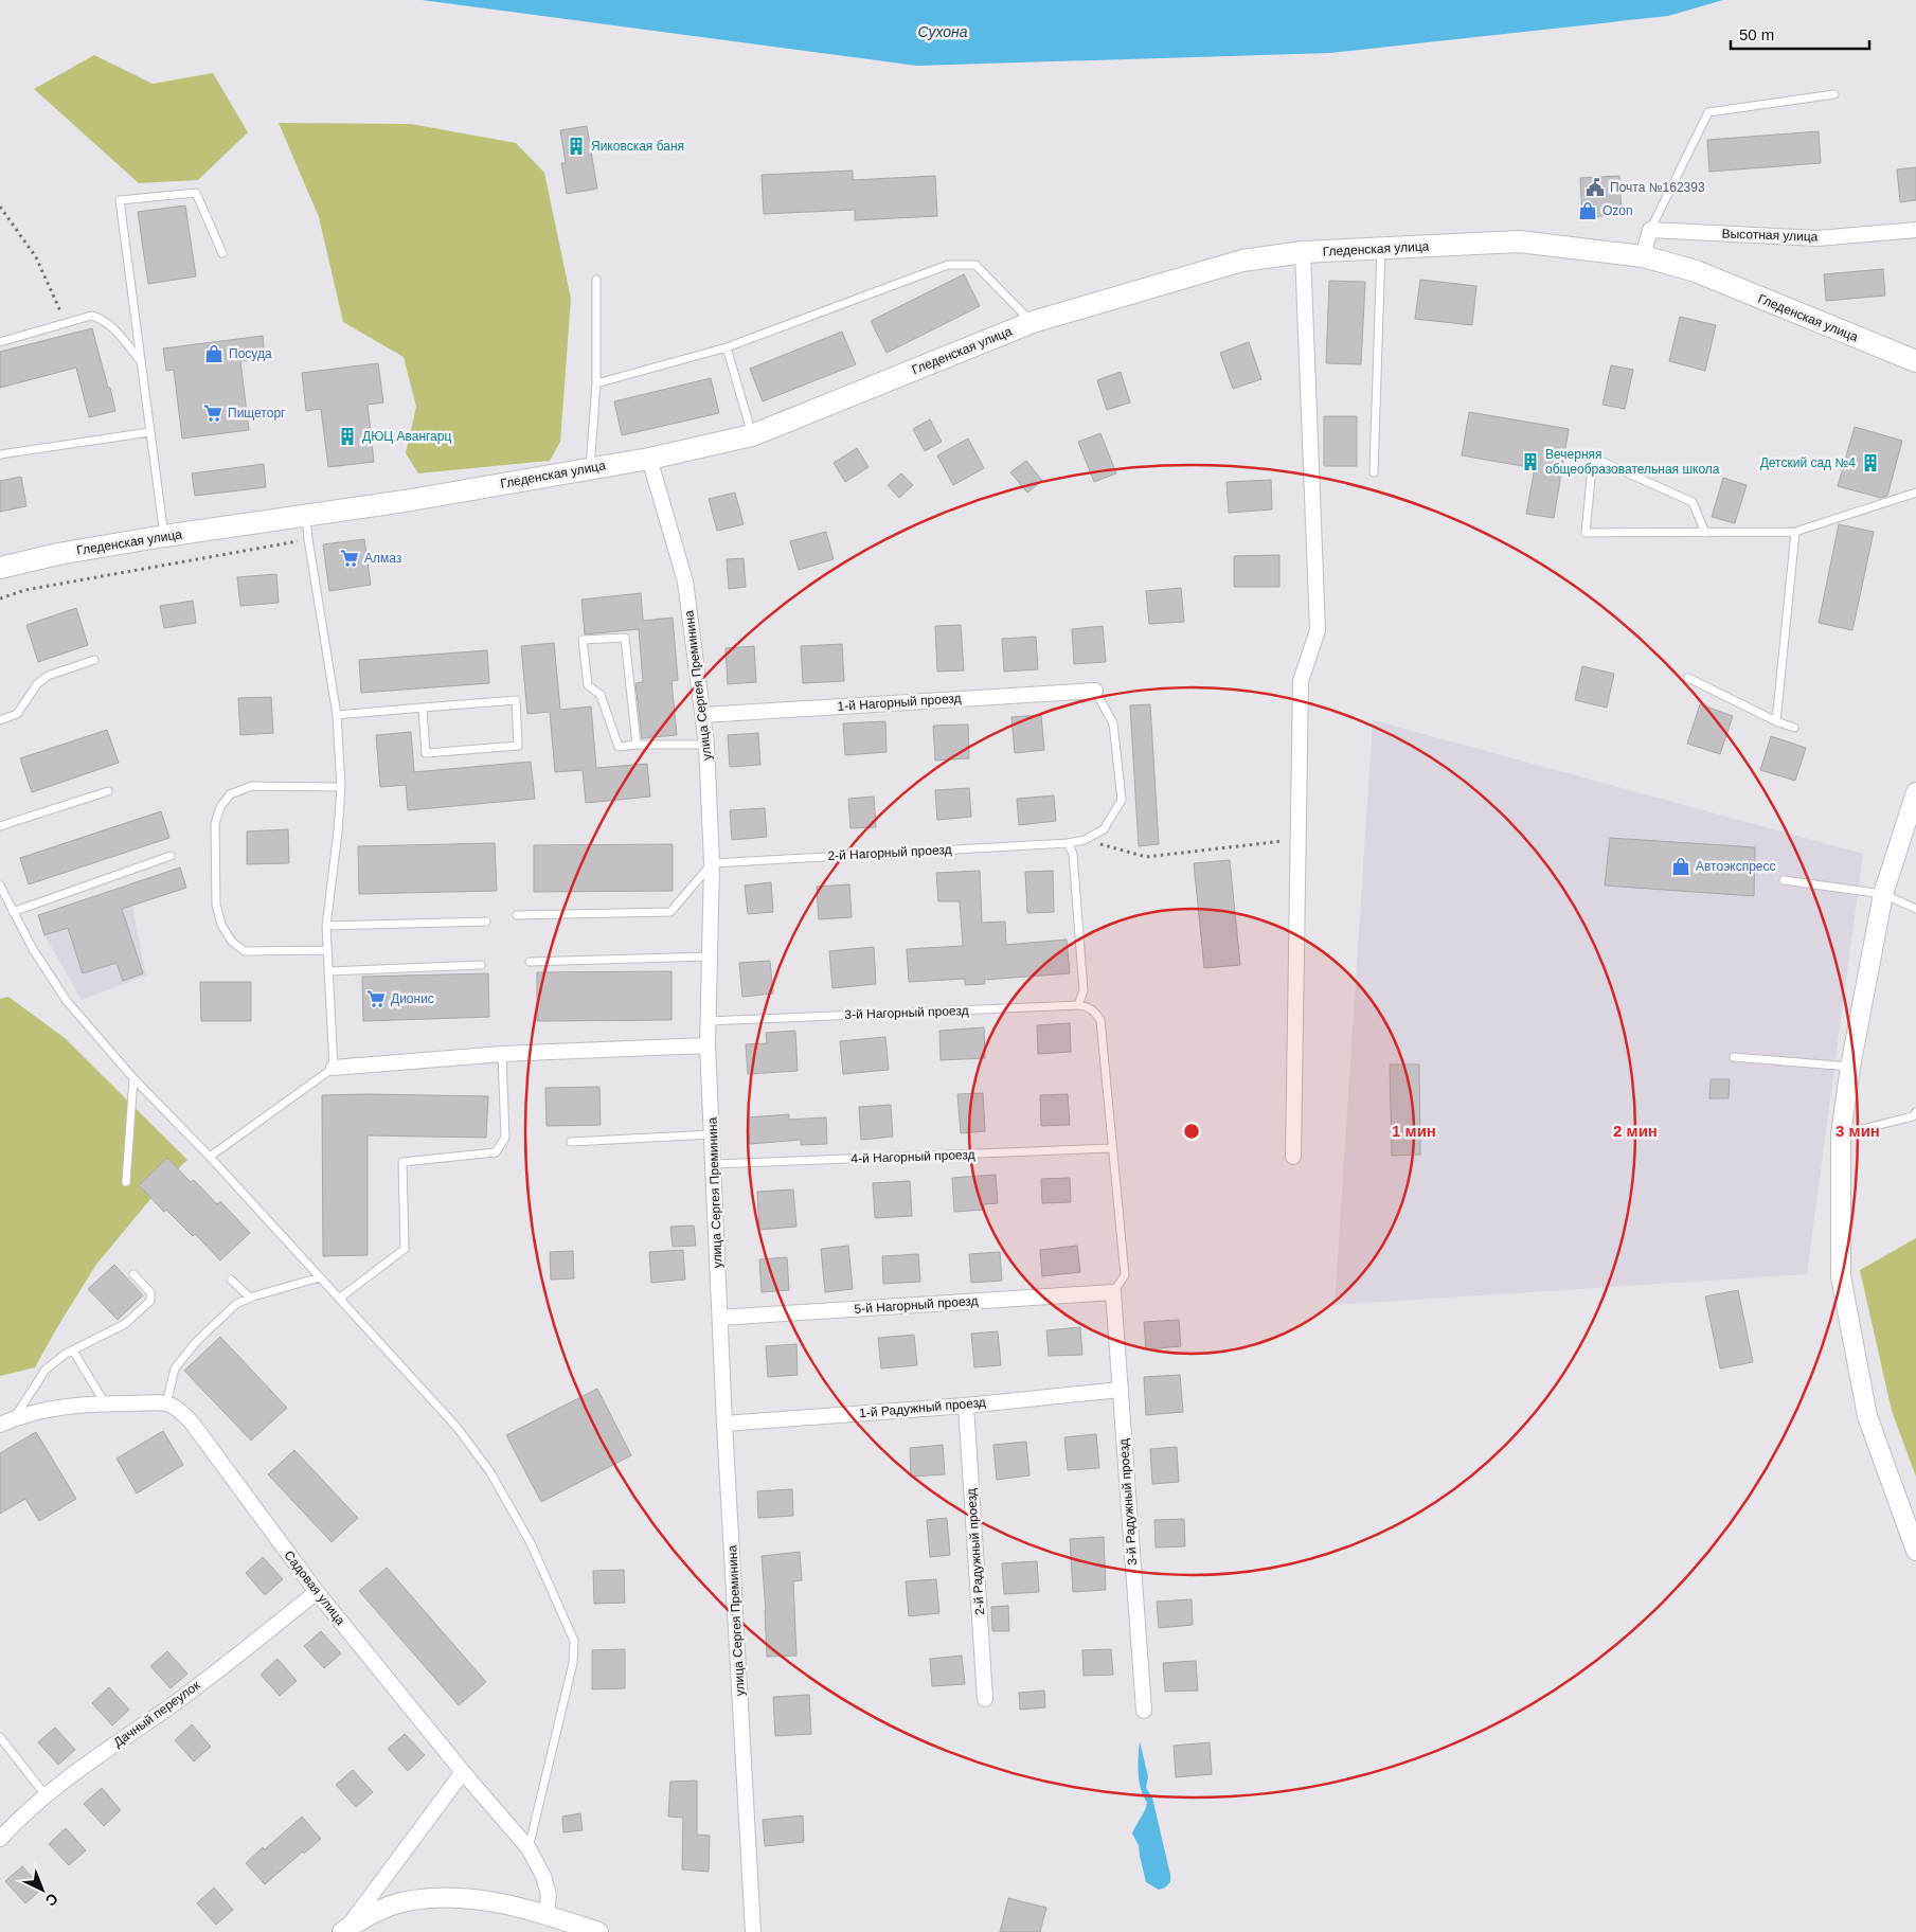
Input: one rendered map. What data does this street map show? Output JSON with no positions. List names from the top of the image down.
{
  "streets": {
    "main road": ["Гледенская улица"],
    "street": [
      "Высотная улица",
      "улица Сергея Преминина",
      "1-й Нагорный проезд",
      "5-й Нагорный проезд",
      "1-й Радужный проезд",
      "3-й Радужный проезд",
      "2-й Радужный проезд",
      "Садовая улица",
      "Дачный переулок"
    ],
    "lane": ["2-й Нагорный проезд", "3-й Нагорный проезд", "4-й Нагорный проезд"]
  },
  "crossings": [
    ["Гледенская улица", "улица Сергея Преминина"],
    ["улица Сергея Преминина", "1-й Нагорный проезд"],
    ["улица Сергея Преминина", "2-й Нагорный проезд"],
    ["улица Сергея Преминина", "3-й Нагорный проезд"],
    ["улица Сергея Преминина", "4-й Нагорный проезд"],
    ["улица Сергея Преминина", "5-й Нагорный проезд"],
    ["улица Сергея Преминина", "1-й Радужный проезд"],
    ["5-й Нагорный проезд", "3-й Радужный проезд"],
    ["1-й Радужный проезд", "3-й Радужный проезд"],
    ["1-й Радужный проезд", "2-й Радужный проезд"],
    ["Садовая улица", "Дачный переулок"]
  ],
  "water": ["Сухона"],
  "places": {
    "building": [
      "Яиковская баня",
      "ДЮЦ Авангарц",
      "Вечерняя общеобразовательная школа",
      "Детский сад №4"
    ],
    "public building": ["Почта №162393"],
    "shop": ["Ozon", "Посуда", "Автоэкспресс"],
    "supermarket": ["Пищеторг", "Алмаз", "Дионис"]
  },
  "scale_bar": "50 m",
  "north": "bottom right",
  "rings": ["1 мин", "2 мин", "3 мин"]
}
